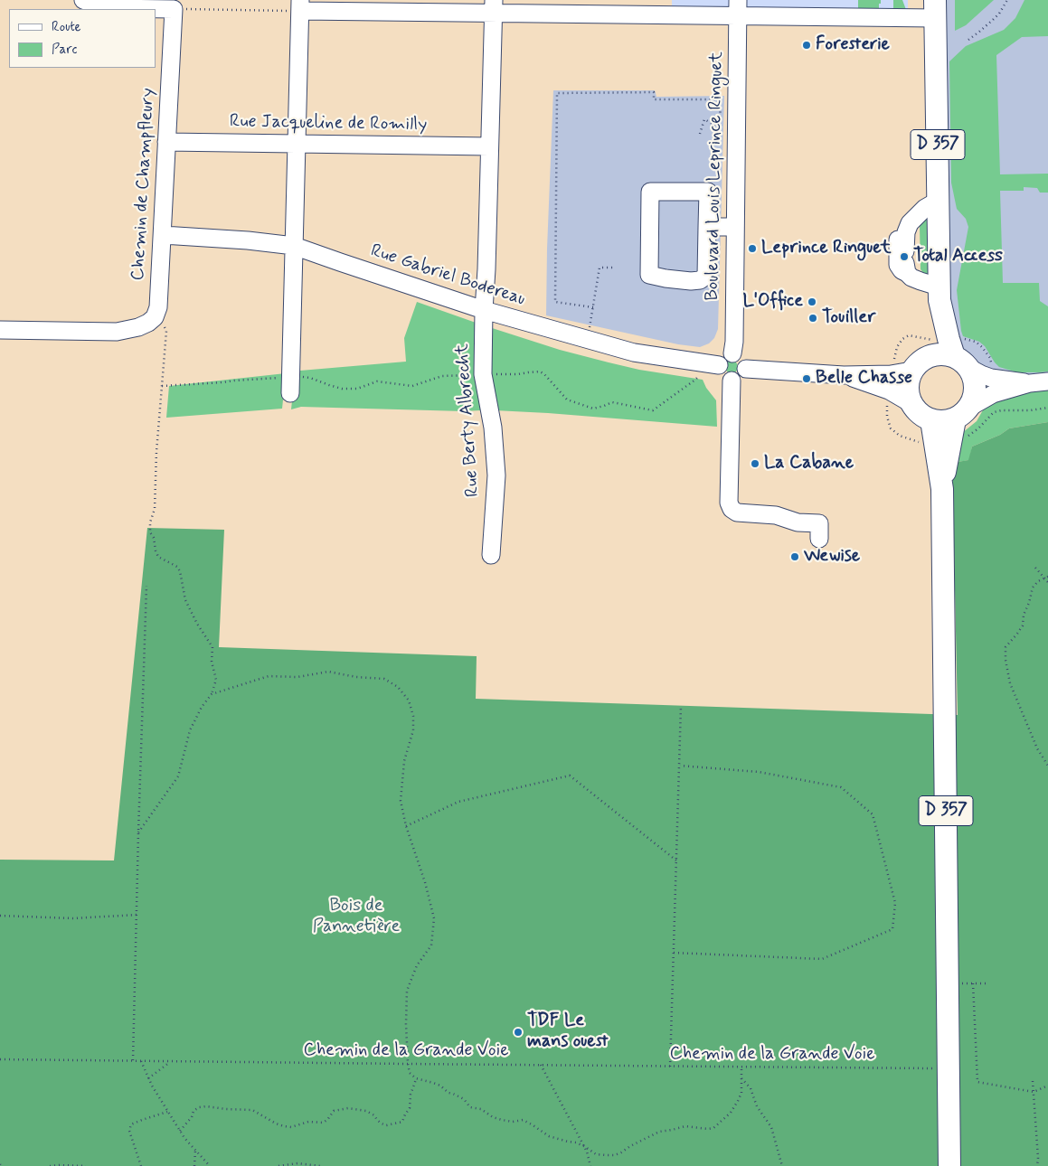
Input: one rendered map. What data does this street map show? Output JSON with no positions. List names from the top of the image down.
{
  "streets": {
    "main road": ["D 357"],
    "street": [
      "Rue Jacqueline de Romilly",
      "Boulevard Louis Leprince Ringuet",
      "Chemin de Champfleury",
      "Rue Gabriel Bodereau",
      "Rue Berty Albrecht"
    ],
    "path": ["Chemin de la Grande Voie"]
  },
  "crossings": [
    ["Rue Jacqueline de Romilly", "Chemin de Champfleury"],
    ["Rue Jacqueline de Romilly", "Rue Berty Albrecht"],
    ["D 357", "Chemin de la Grande Voie"],
    ["Boulevard Louis Leprince Ringuet", "Rue Gabriel Bodereau"],
    ["Chemin de Champfleury", "Rue Gabriel Bodereau"],
    ["Rue Gabriel Bodereau", "Rue Berty Albrecht"]
  ],
  "parks": ["Bois de Pannetière"],
  "places": [
    "Foresterie",
    "Leprince Ringuet",
    "Total Access",
    "L'Office",
    "Touiller",
    "Belle Chasse",
    "La Cabane",
    "Wewise",
    "TDF Le mans ouest"
  ],
  "legend": ["Route", "Parc"]
}
